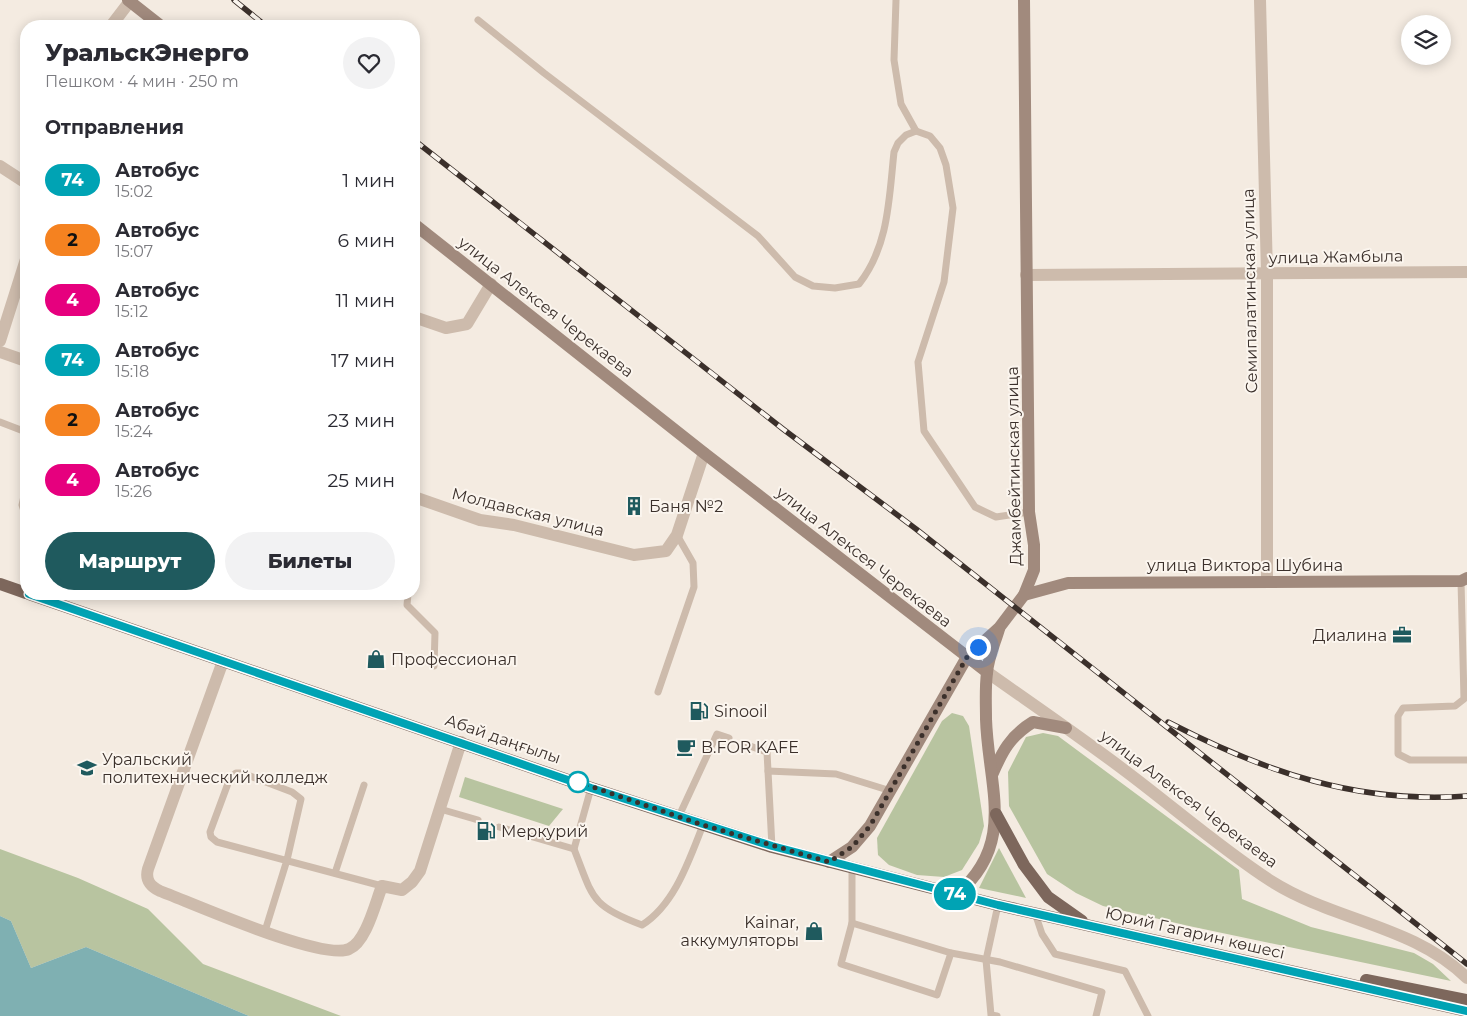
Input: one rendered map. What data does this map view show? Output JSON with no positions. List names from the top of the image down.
{
  "streets": {
    "main road": ["Абай даңғылы", "Юрий Гагарин көшесі"],
    "street": [
      "улица Жамбыла",
      "Семипалатинская улица",
      "улица Алексея Черекаева",
      "Джамбейтинская улица",
      "Молдавская улица",
      "улица Виктора Шубина"
    ]
  },
  "crossings": [
    ["улица Жамбыла", "Семипалатинская улица"],
    ["улица Жамбыла", "Джамбейтинская улица"],
    ["Семипалатинская улица", "улица Виктора Шубина"],
    ["улица Алексея Черекаева", "Джамбейтинская улица"],
    ["Джамбейтинская улица", "улица Виктора Шубина"],
    ["Джамбейтинская улица", "Абай даңғылы"],
    ["Абай даңғылы", "Юрий Гагарин көшесі"]
  ],
  "places": {
    "building": ["Баня №2"],
    "office": ["Диалина"],
    "shop": ["Профессионал", "Kainar, аккумуляторы"],
    "fuel station": ["Sinooil", "Меркурий"],
    "cafe": ["B.FOR KAFE"],
    "school or university": ["Уральский политехнический колледж"]
  },
  "lines": ["bus line 74"],
  "page": {
    "on_map": "74",
    "heading": [
      ["УральскЭнерго", "Пешком · 4 мин · 250 m"],
      "Отправления"
    ],
    "list": [
      {
        "mark": "74",
        "name": "Автобус",
        "note": "15:02",
        "value": "1 мин"
      },
      {
        "mark": "2",
        "name": "Автобус",
        "note": "15:07",
        "value": "6 мин"
      },
      {
        "mark": "4",
        "name": "Автобус",
        "note": "15:12",
        "value": "11 мин"
      },
      {
        "mark": "74",
        "name": "Автобус",
        "note": "15:18",
        "value": "17 мин"
      },
      {
        "mark": "2",
        "name": "Автобус",
        "note": "15:24",
        "value": "23 мин"
      },
      {
        "mark": "4",
        "name": "Автобус",
        "note": "15:26",
        "value": "25 мин"
      }
    ],
    "buttons": ["Маршрут", "Билеты"]
  }
}
